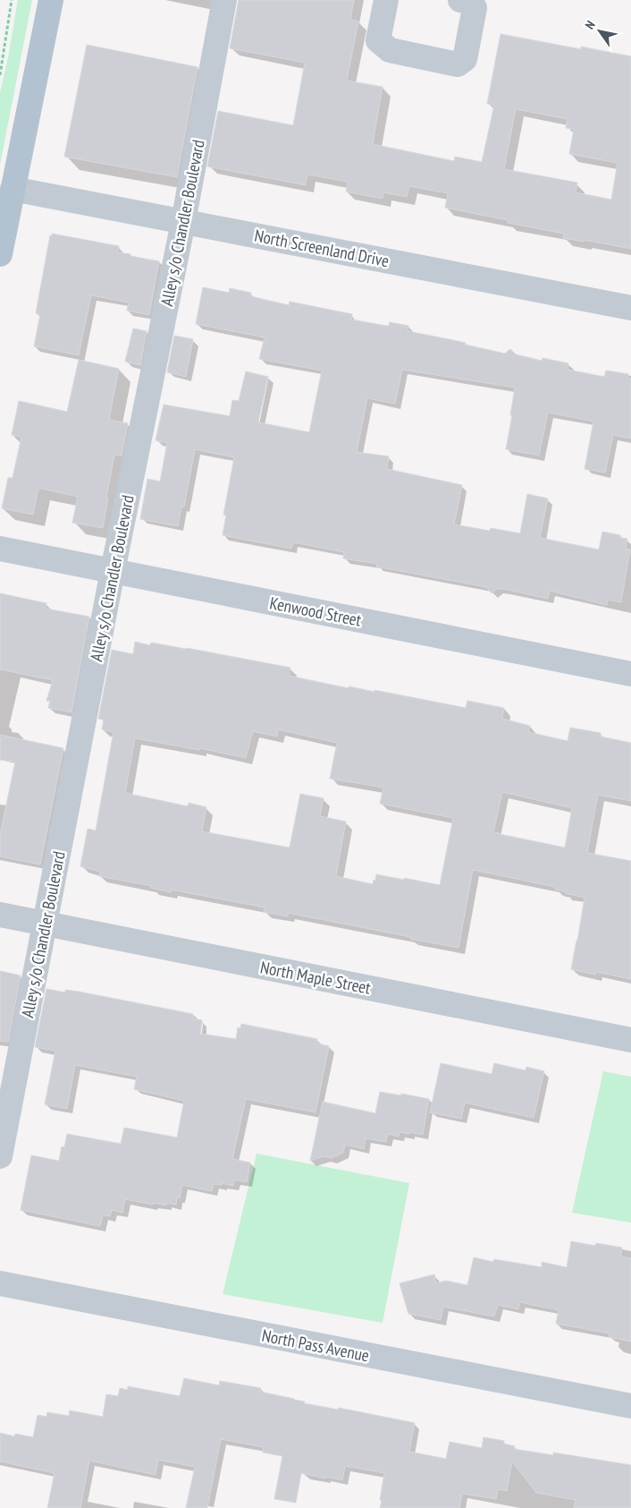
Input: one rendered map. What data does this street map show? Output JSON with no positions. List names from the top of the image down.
{
  "streets": {
    "street": [
      "Alley s/o Chandler Boulevard",
      "North Screenland Drive",
      "Kenwood Street",
      "North Maple Street",
      "North Pass Avenue"
    ]
  },
  "crossings": [
    ["Alley s/o Chandler Boulevard", "North Screenland Drive"],
    ["Alley s/o Chandler Boulevard", "Kenwood Street"],
    ["Alley s/o Chandler Boulevard", "North Maple Street"]
  ],
  "north": "top left"
}
